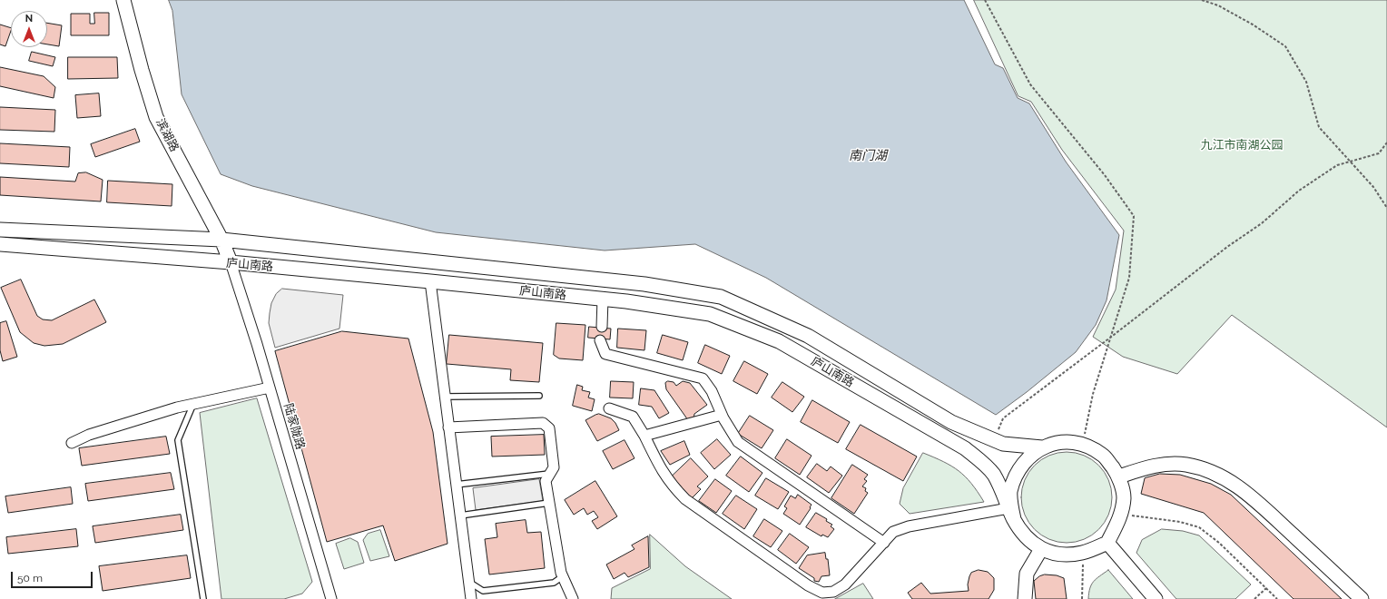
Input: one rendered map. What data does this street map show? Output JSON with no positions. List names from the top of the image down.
{
  "streets": {
    "main road": ["滨湖路", "庐山南路"],
    "street": ["陆家陇路"]
  },
  "crossings": [
    ["滨湖路", "庐山南路"],
    ["滨湖路", "陆家陇路"],
    ["庐山南路", "陆家陇路"]
  ],
  "water": ["南门湖"],
  "parks": ["九江市南湖公园"],
  "scale_bar": "50 m",
  "north": "top"
}
